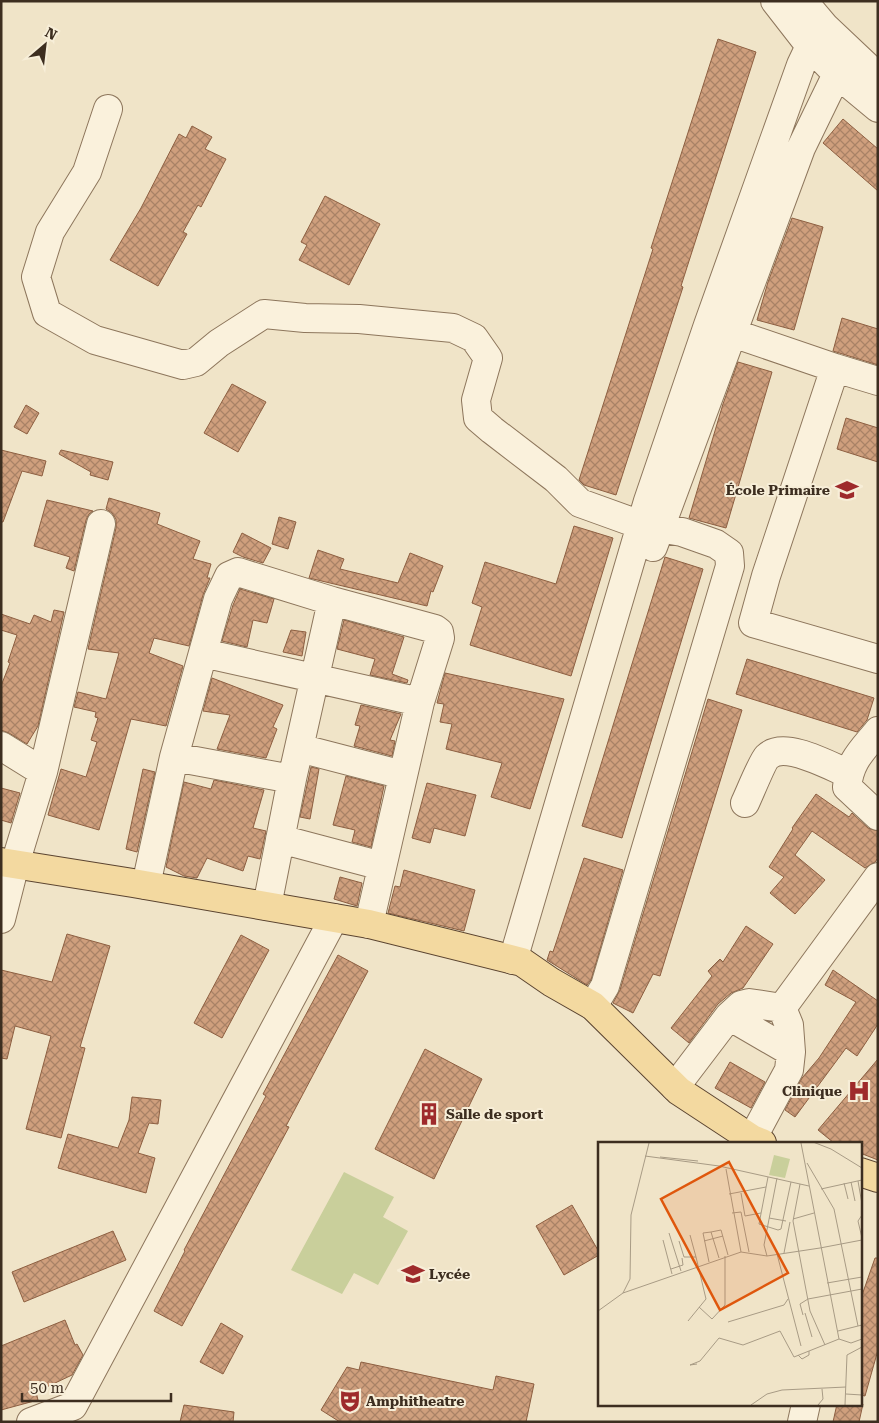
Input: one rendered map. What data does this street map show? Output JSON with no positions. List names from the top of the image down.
{
  "places": {
    "school or university": ["École Primaire", "Lycée"],
    "hospital": ["Clinique"],
    "building": ["Salle de sport"],
    "theatre": ["Amphitheatre"]
  },
  "scale_bar": "50 m",
  "north": "top right"
}
